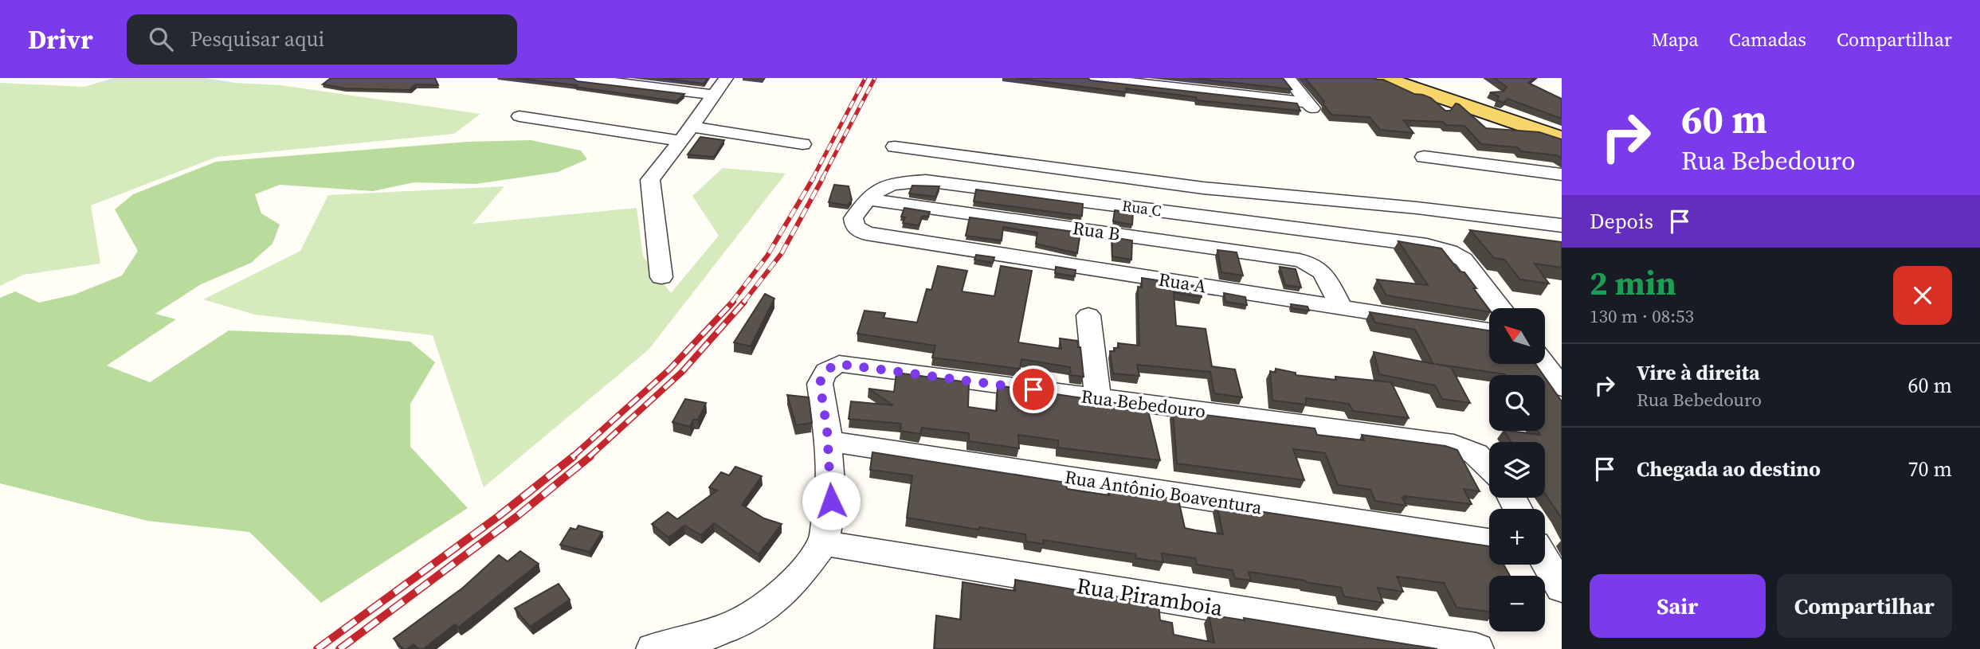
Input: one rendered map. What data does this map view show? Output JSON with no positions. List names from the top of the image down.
{
  "streets": {
    "street": [
      "Rua C",
      "Rua B",
      "Rua A",
      "Rua Bebedouro",
      "Rua Antônio Boaventura",
      "Rua Piramboia"
    ]
  },
  "crossings": [
    ["Rua C", "Rua B"],
    ["Rua C", "Rua A"],
    ["Rua B", "Rua A"],
    ["Rua Bebedouro", "Rua Antônio Boaventura"]
  ],
  "north": "top left",
  "page": {
    "header": "Drivr",
    "search": "Pesquisar aqui",
    "nav": ["Mapa", "Camadas", "Compartilhar"],
    "turn": ["60 m", "Rua Bebedouro"],
    "then": "Depois",
    "heading": ["2 min", "130 m · 08:53"],
    "map_buttons": ["+", "−"],
    "list": [
      {
        "name": "Vire à direita",
        "note": "Rua Bebedouro",
        "value": "60 m"
      },
      {
        "name": "Chegada ao destino",
        "value": "70 m"
      }
    ],
    "buttons": ["Sair", "Compartilhar"]
  }
}
